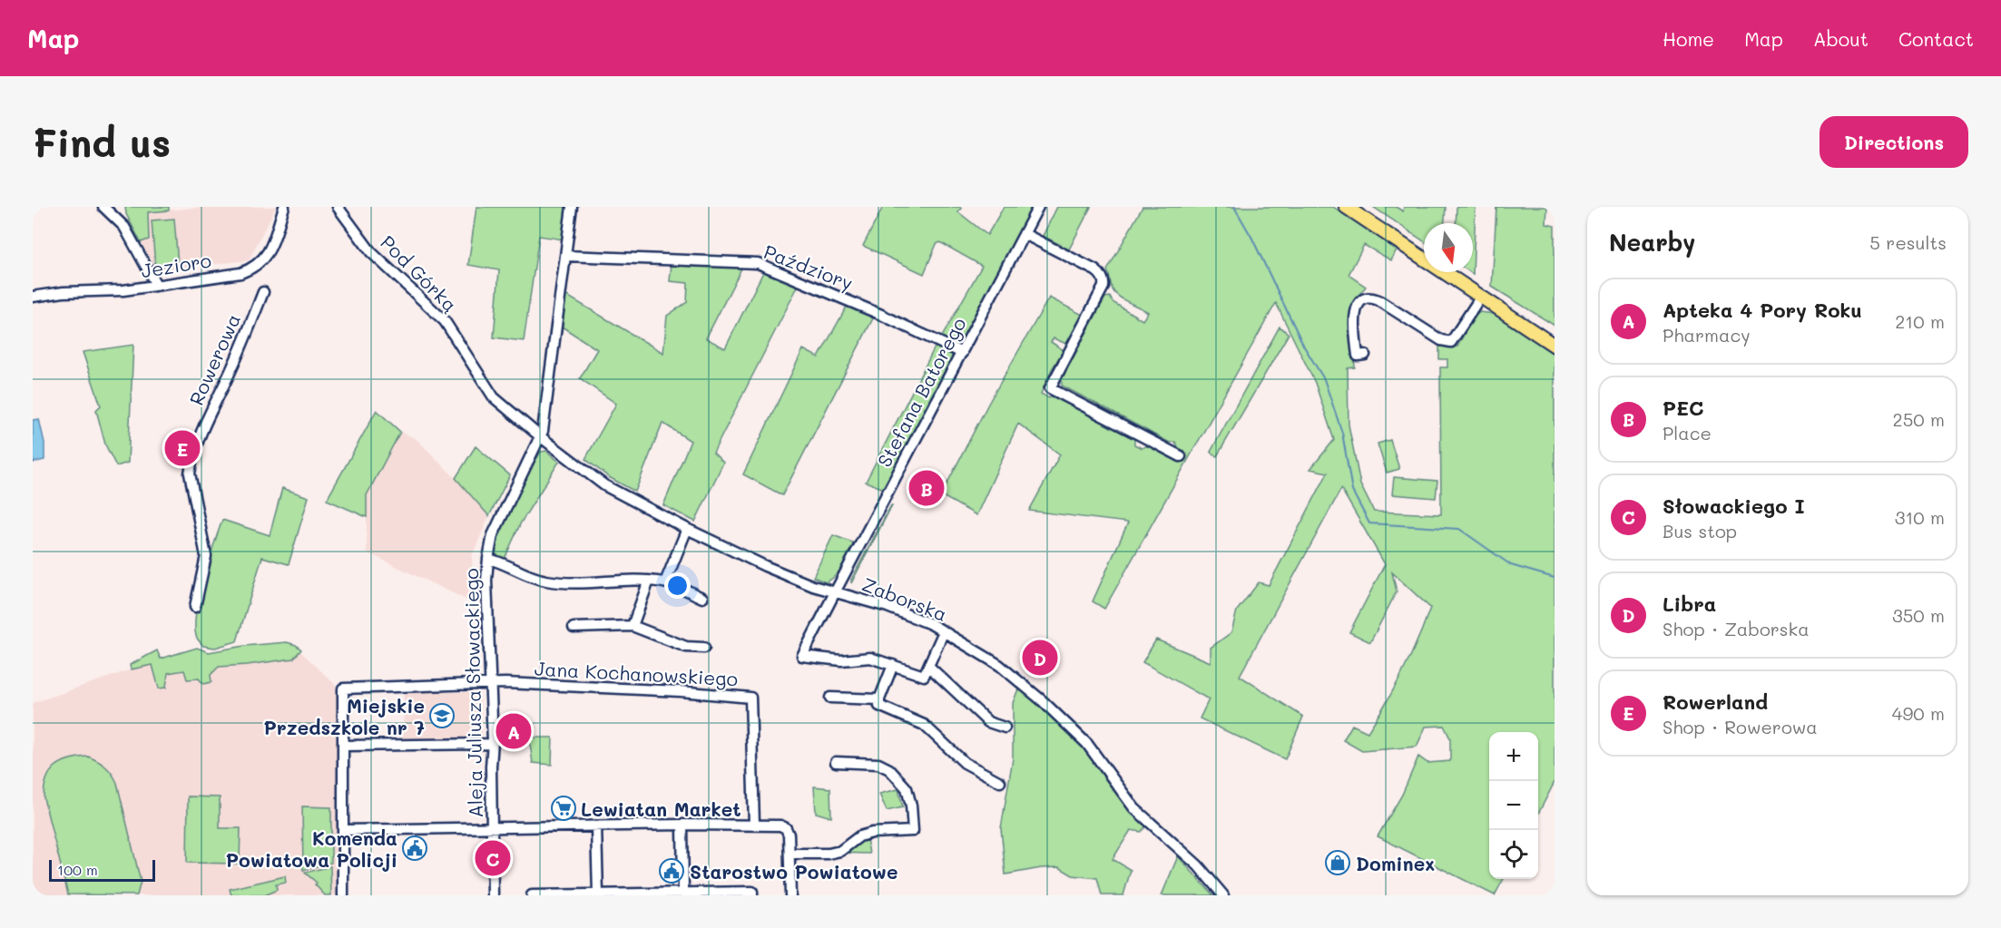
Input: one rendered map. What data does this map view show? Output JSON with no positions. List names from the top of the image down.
{
  "streets": {
    "street": [
      "Jezioro",
      "Paździory",
      "Pod Górką",
      "Rowerowa",
      "Stefana Batorego",
      "Zaborska",
      "Jana Kochanowskiego",
      "Aleja Juliusza Słowackiego"
    ]
  },
  "crossings": [
    ["Paździory", "Stefana Batorego"],
    ["Pod Górką", "Zaborska"],
    ["Pod Górką", "Aleja Juliusza Słowackiego"],
    ["Stefana Batorego", "Zaborska"],
    ["Zaborska", "Aleja Juliusza Słowackiego"],
    ["Jana Kochanowskiego", "Aleja Juliusza Słowackiego"]
  ],
  "places": {
    "school or university": ["Miejskie Przedszkole nr 7"],
    "supermarket": ["Lewiatan Market"],
    "public building": ["Komenda Powiatowa Policji", "Starostwo Powiatowe"],
    "shop": ["Dominex"]
  },
  "scale_bar": "100 m",
  "north": "bottom",
  "page": {
    "header": "Map",
    "nav": [
      "Home",
      "Map",
      "About",
      "Contact"
    ],
    "buttons": "Directions",
    "title": "Find us",
    "heading": ["Nearby", "5 results"],
    "list": [
      {
        "mark": "A",
        "name": "Apteka 4 Pory Roku",
        "note": "Pharmacy",
        "value": "210 m"
      },
      {
        "mark": "B",
        "name": "PEC",
        "note": "Place",
        "value": "250 m"
      },
      {
        "mark": "C",
        "name": "Słowackiego I",
        "note": "Bus stop",
        "value": "310 m"
      },
      {
        "mark": "D",
        "name": "Libra",
        "note": "Shop · Zaborska",
        "value": "350 m"
      },
      {
        "mark": "E",
        "name": "Rowerland",
        "note": "Shop · Rowerowa",
        "value": "490 m"
      }
    ],
    "pins": [
      "E",
      "B",
      "D",
      "A",
      "C"
    ],
    "map_buttons": ["+", "−"],
    "scale": "100 m"
  }
}
